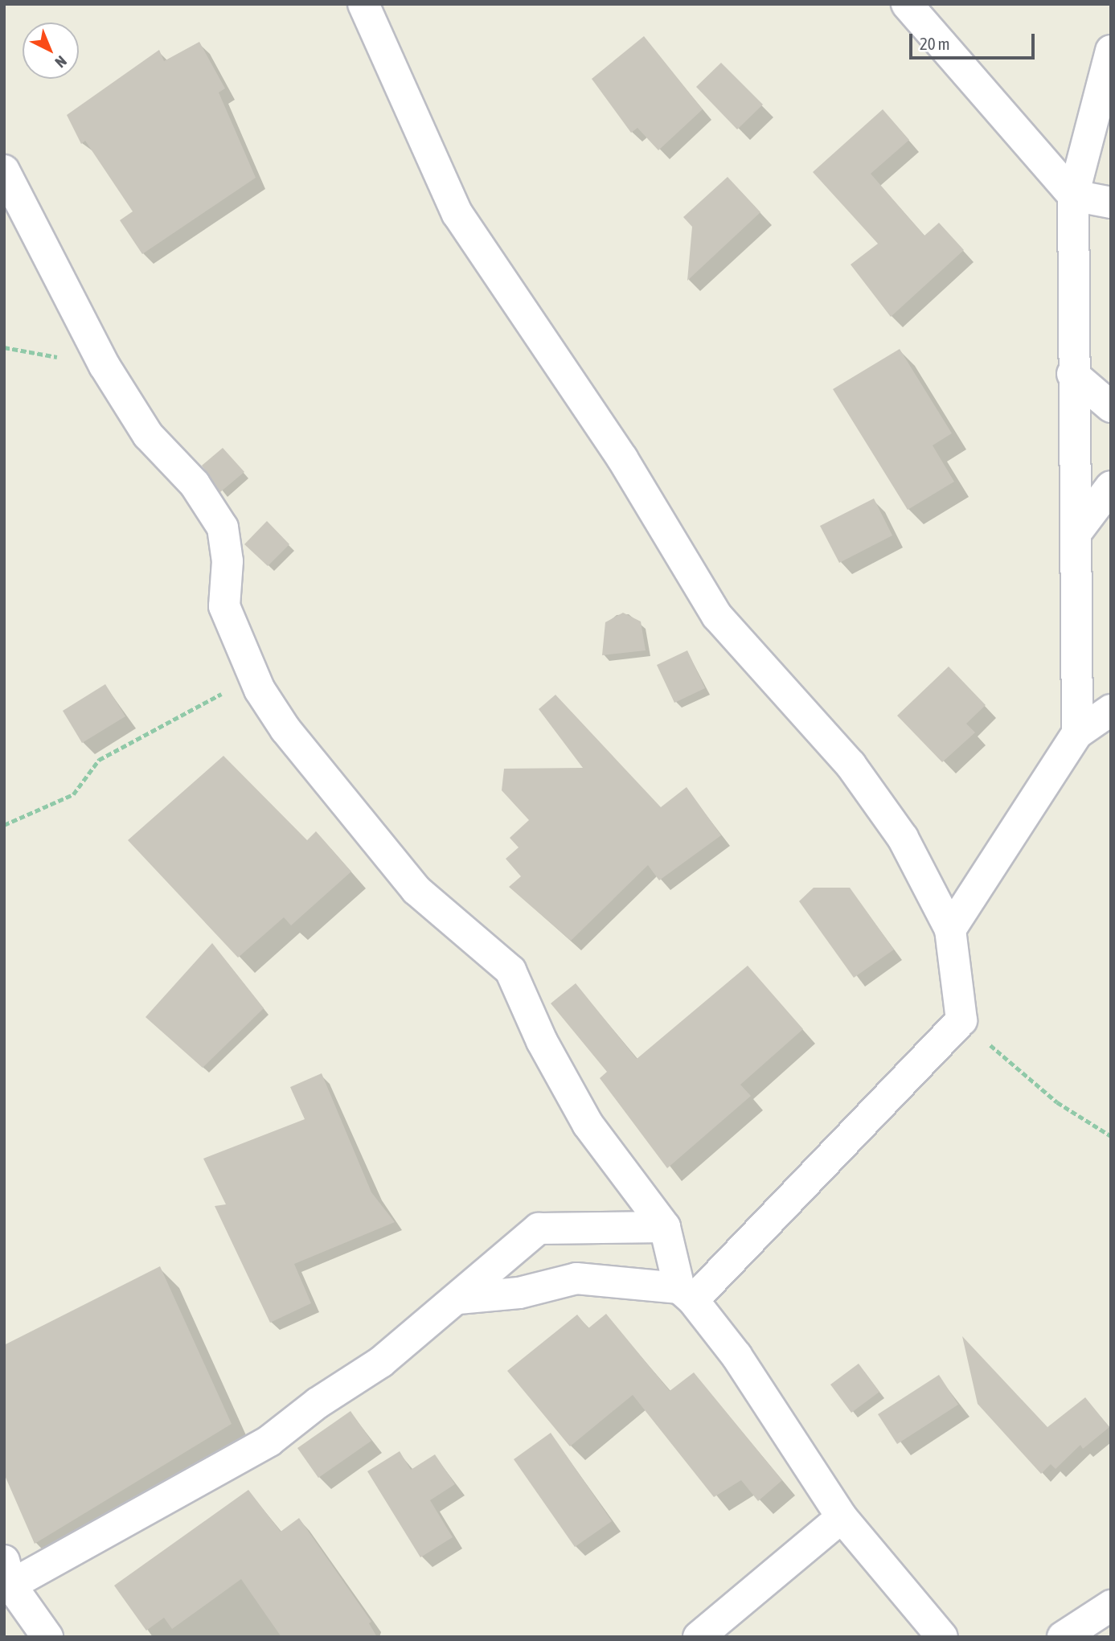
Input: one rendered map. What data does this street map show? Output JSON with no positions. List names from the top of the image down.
{
  "scale_bar": "20 m",
  "north": "bottom right"
}
